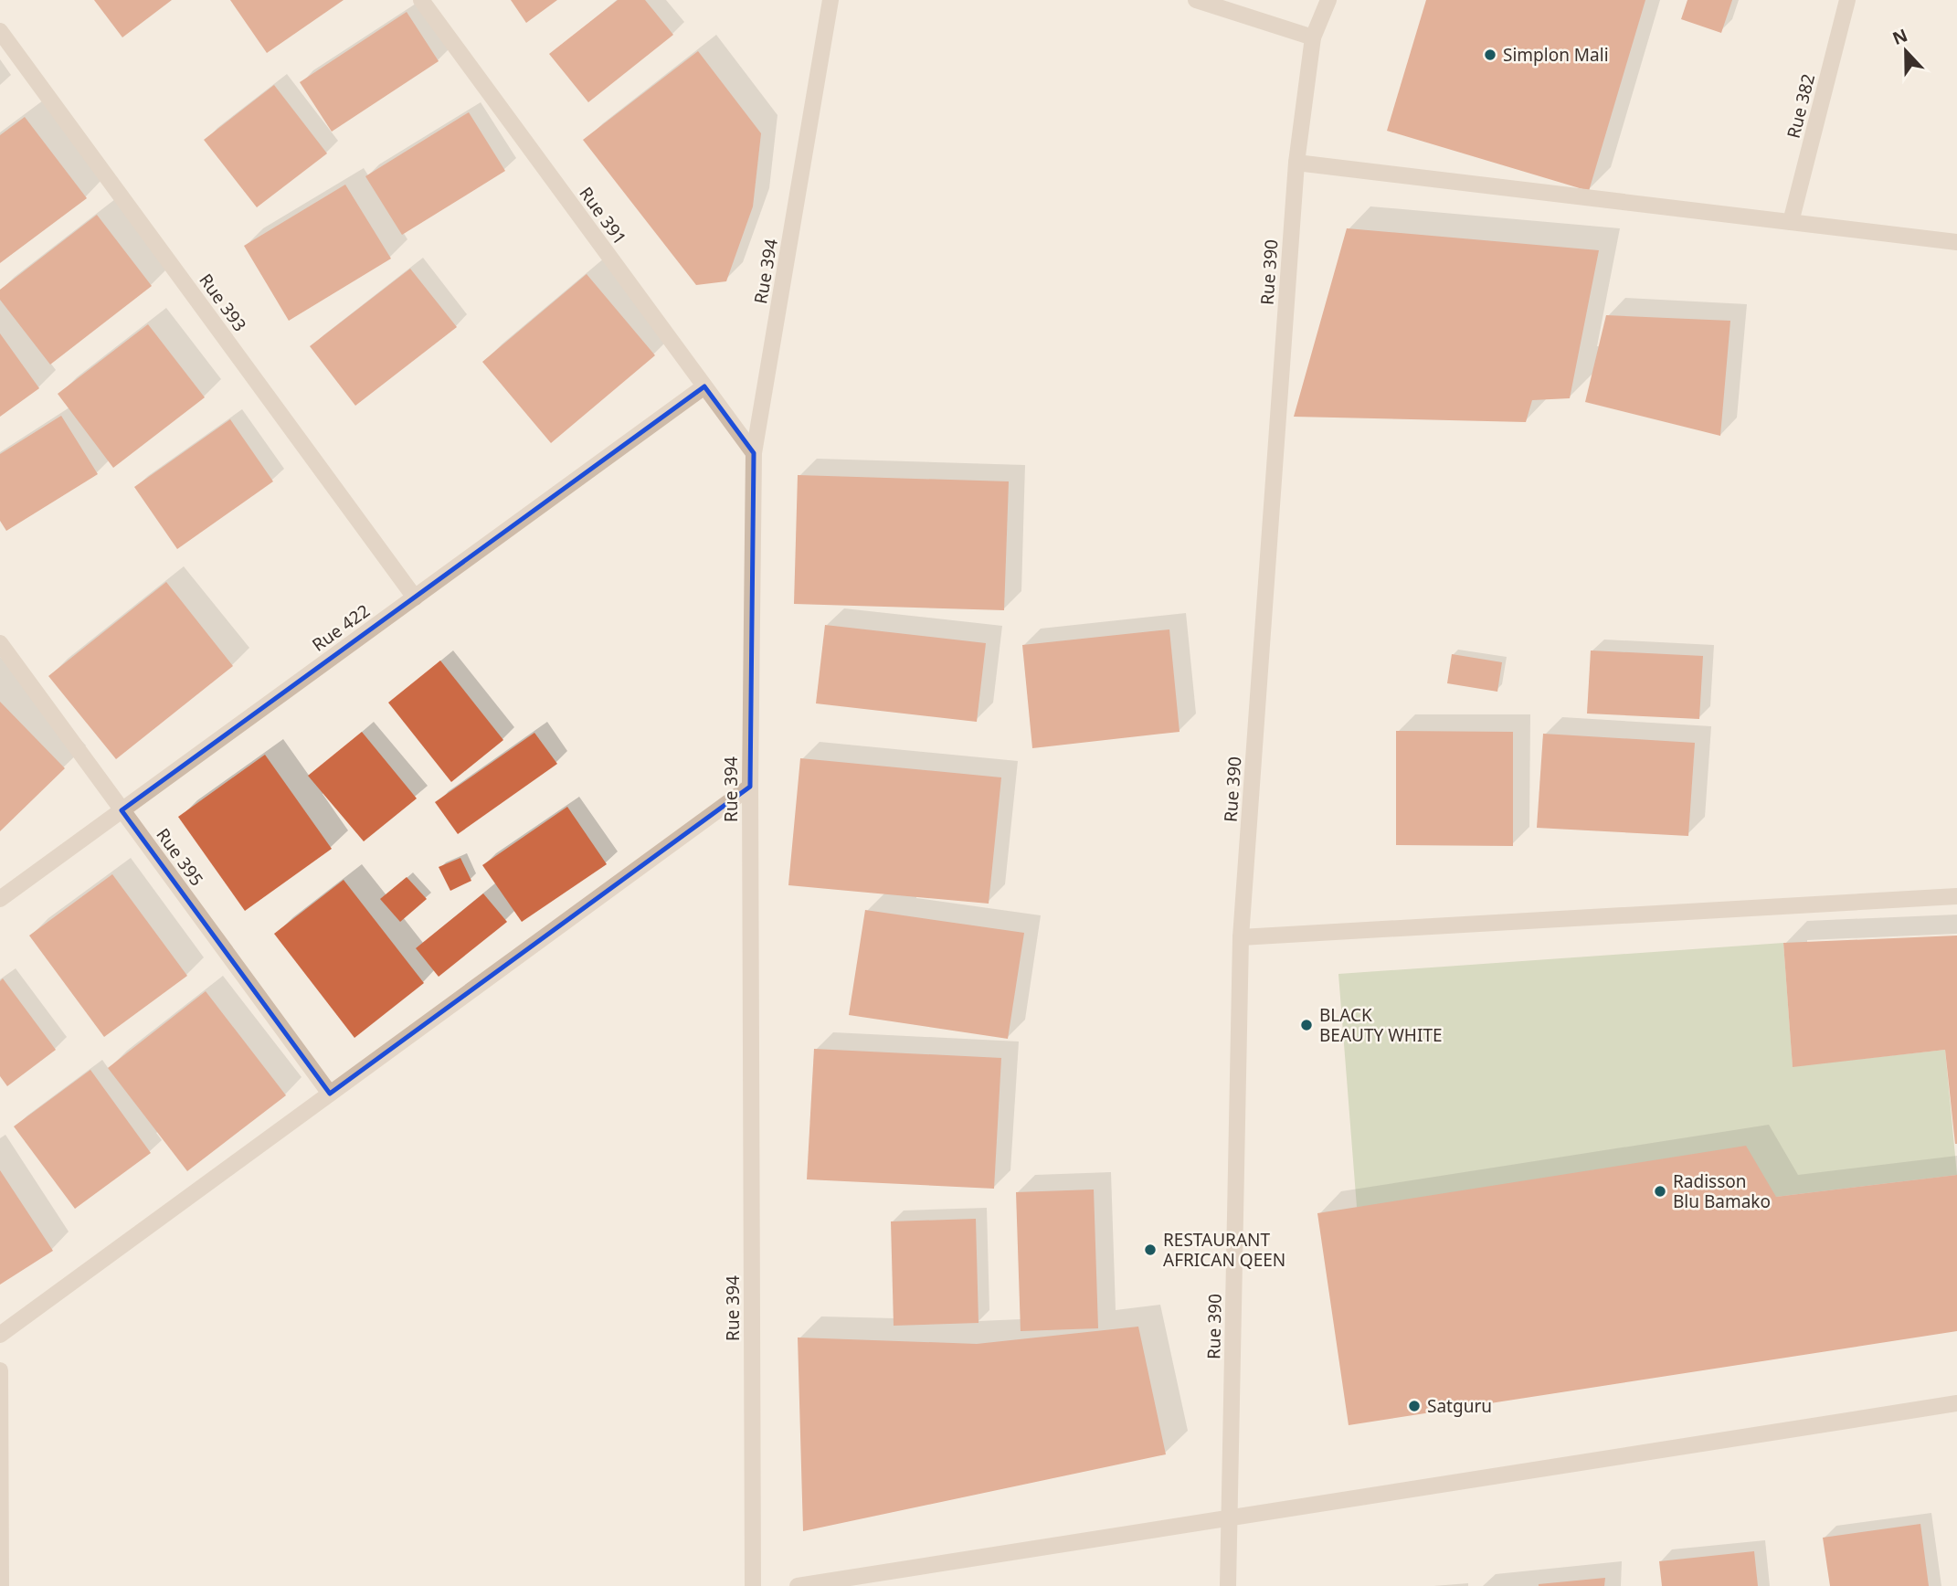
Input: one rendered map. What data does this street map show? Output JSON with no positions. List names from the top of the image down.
{
  "streets": {
    "street": [
      "Rue 382",
      "Rue 391",
      "Rue 394",
      "Rue 390",
      "Rue 393",
      "Rue 422",
      "Rue 395"
    ]
  },
  "crossings": [
    ["Rue 391", "Rue 394"],
    ["Rue 391", "Rue 422"],
    ["Rue 393", "Rue 422"],
    ["Rue 422", "Rue 395"]
  ],
  "places": [
    "Simplon Mali",
    "BLACK BEAUTY WHITE",
    "Radisson Blu Bamako",
    "RESTAURANT AFRICAN QEEN",
    "Satguru"
  ],
  "north": "top"
}
